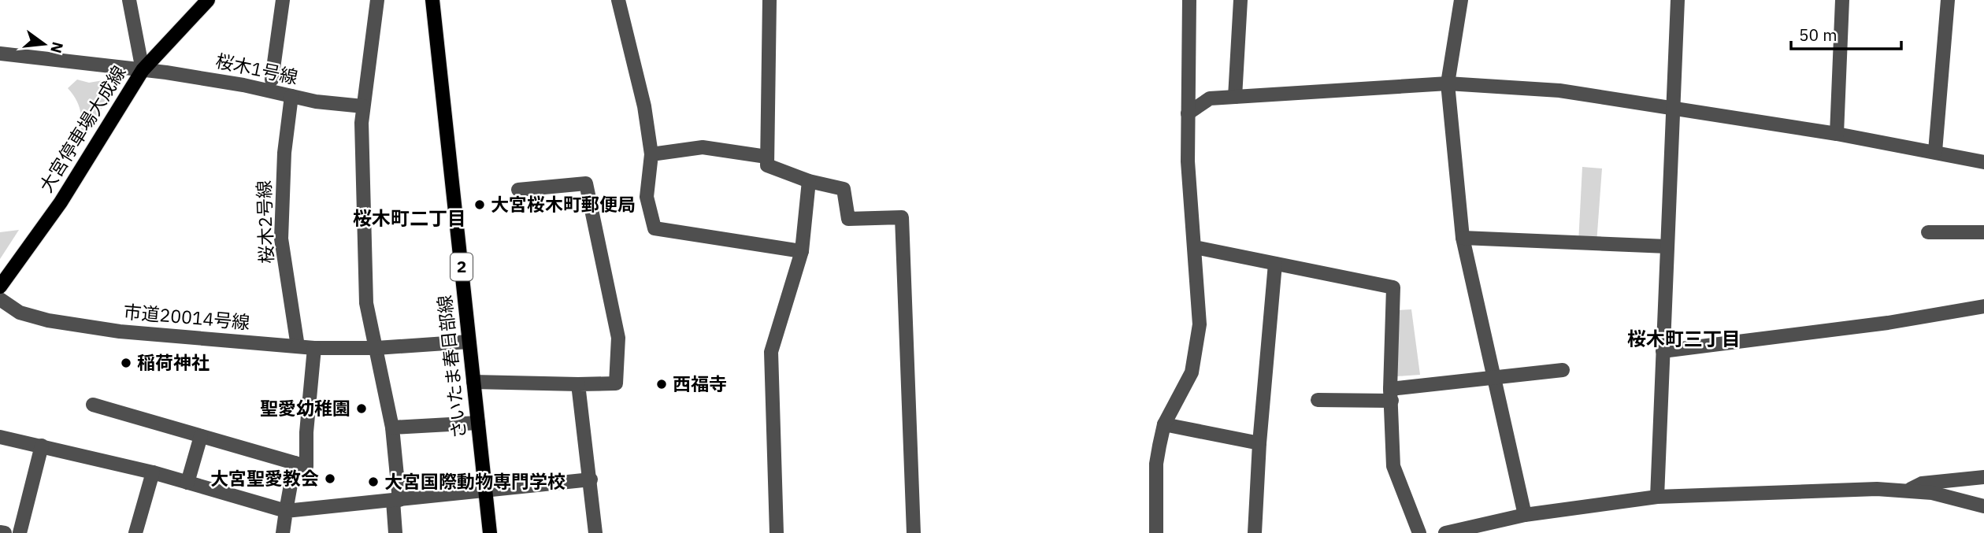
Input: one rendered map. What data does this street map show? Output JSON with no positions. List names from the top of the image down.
{
  "streets": {
    "main road": ["大宮停車場大成線", "2", "さいたま春日部線"],
    "street": ["桜木1号線", "桜木2号線", "市道20014号線"]
  },
  "crossings": [
    ["桜木1号線", "大宮停車場大成線"],
    ["桜木1号線", "桜木2号線"],
    ["桜木2号線", "市道20014号線"],
    ["市道20014号線", "さいたま春日部線"]
  ],
  "districts": ["桜木町二丁目", "桜木町三丁目"],
  "places": [
    "大宮桜木町郵便局",
    "稲荷神社",
    "西福寺",
    "聖愛幼稚園",
    "大宮聖愛教会",
    "大宮国際動物専門学校"
  ],
  "scale_bar": "50 m",
  "north": "right"
}
